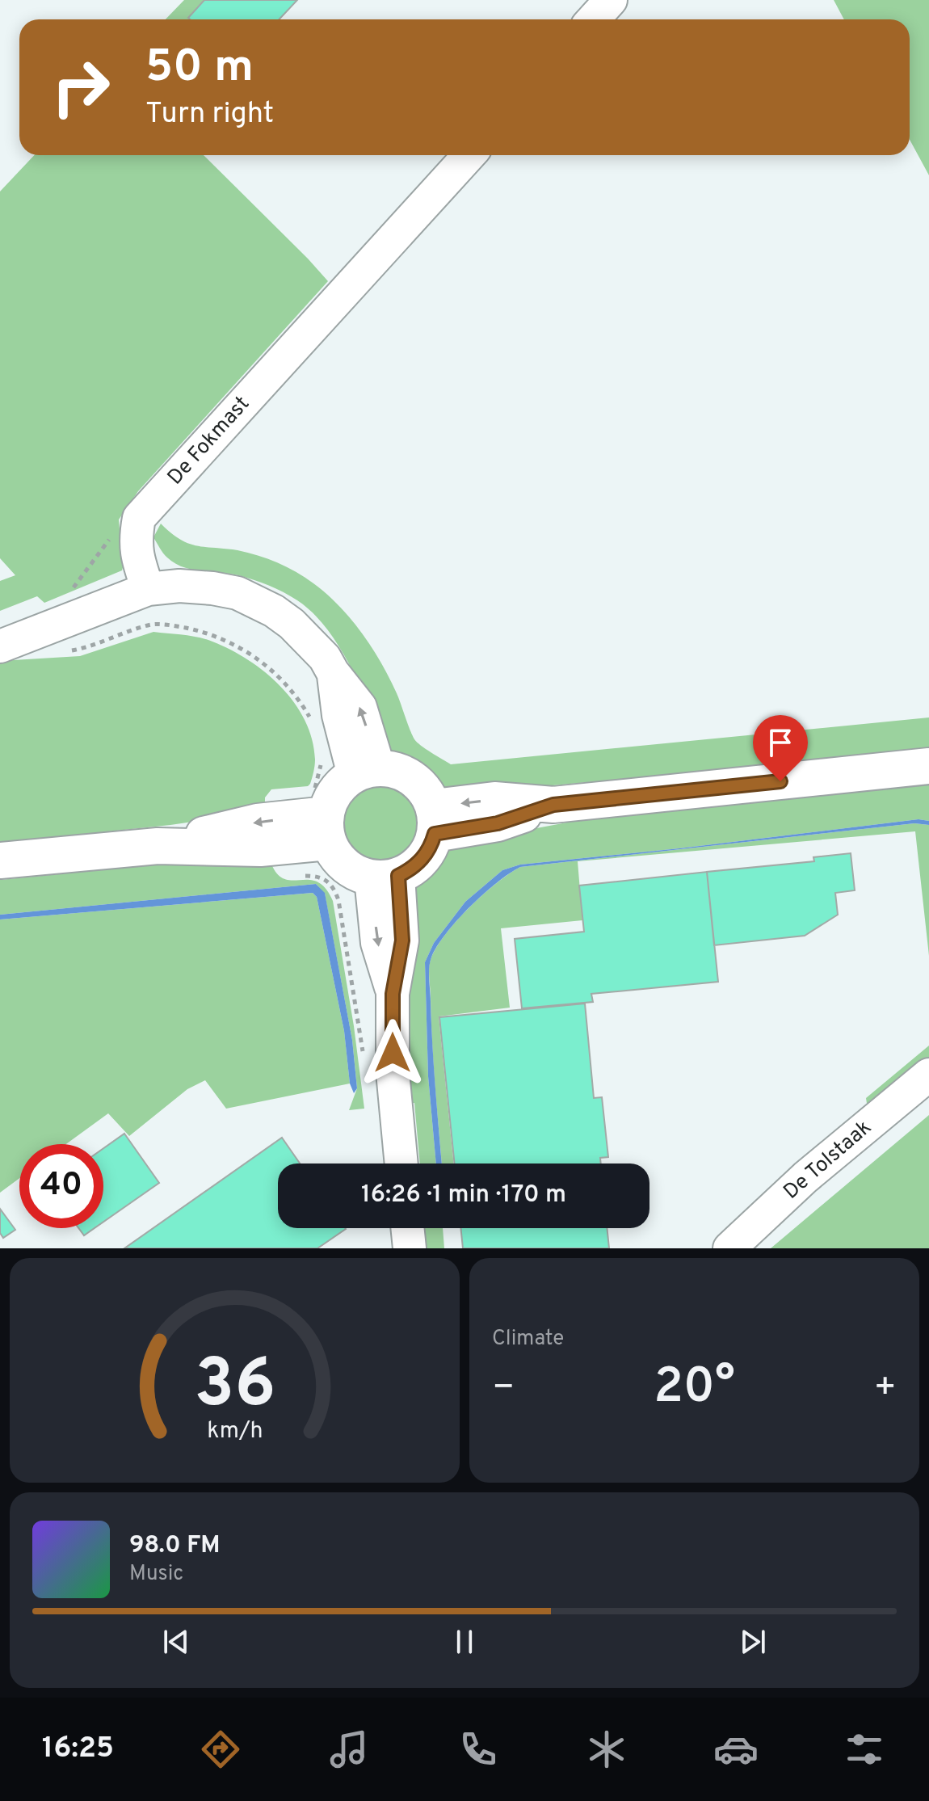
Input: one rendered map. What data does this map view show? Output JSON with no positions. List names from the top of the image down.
{
  "streets": {
    "street": ["De Fokmast", "De Tolstaak"]
  },
  "page": {
    "turn": ["50 m", "Turn right"],
    "limit": "40",
    "trip": "16:26 · 1 min · 170 m",
    "tile": "Climate",
    "heat": ["−", "20°", "+"],
    "song": ["98.0 FM", "Music"],
    "tabs": "16:25",
    "gauge": ["36", "km/h"]
  }
}
